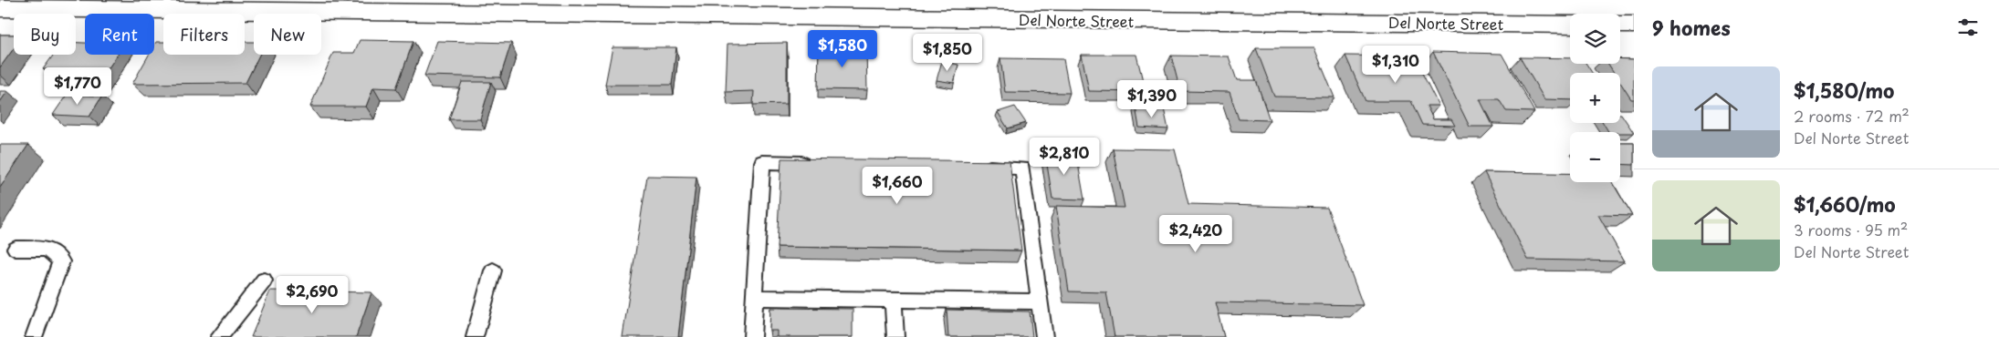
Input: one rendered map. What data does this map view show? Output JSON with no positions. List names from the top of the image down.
{
  "streets": {
    "street": ["Del Norte Street"]
  },
  "page": {
    "heading": "9 homes",
    "map_buttons": ["+", "−"],
    "chip": [
      "Buy",
      "Rent",
      "Filters",
      "New"
    ],
    "price": [
      "$1,580",
      "$1,850",
      "$1,310",
      "$1,770",
      "$1,390",
      "$2,810",
      "$1,660",
      "$2,420",
      "$2,690"
    ],
    "list": [
      {
        "name": "$1,580/mo",
        "note": "2 rooms · 72 m² · Del Norte Street"
      },
      {
        "name": "$1,660/mo",
        "note": "3 rooms · 95 m² · Del Norte Street"
      }
    ]
  }
}
